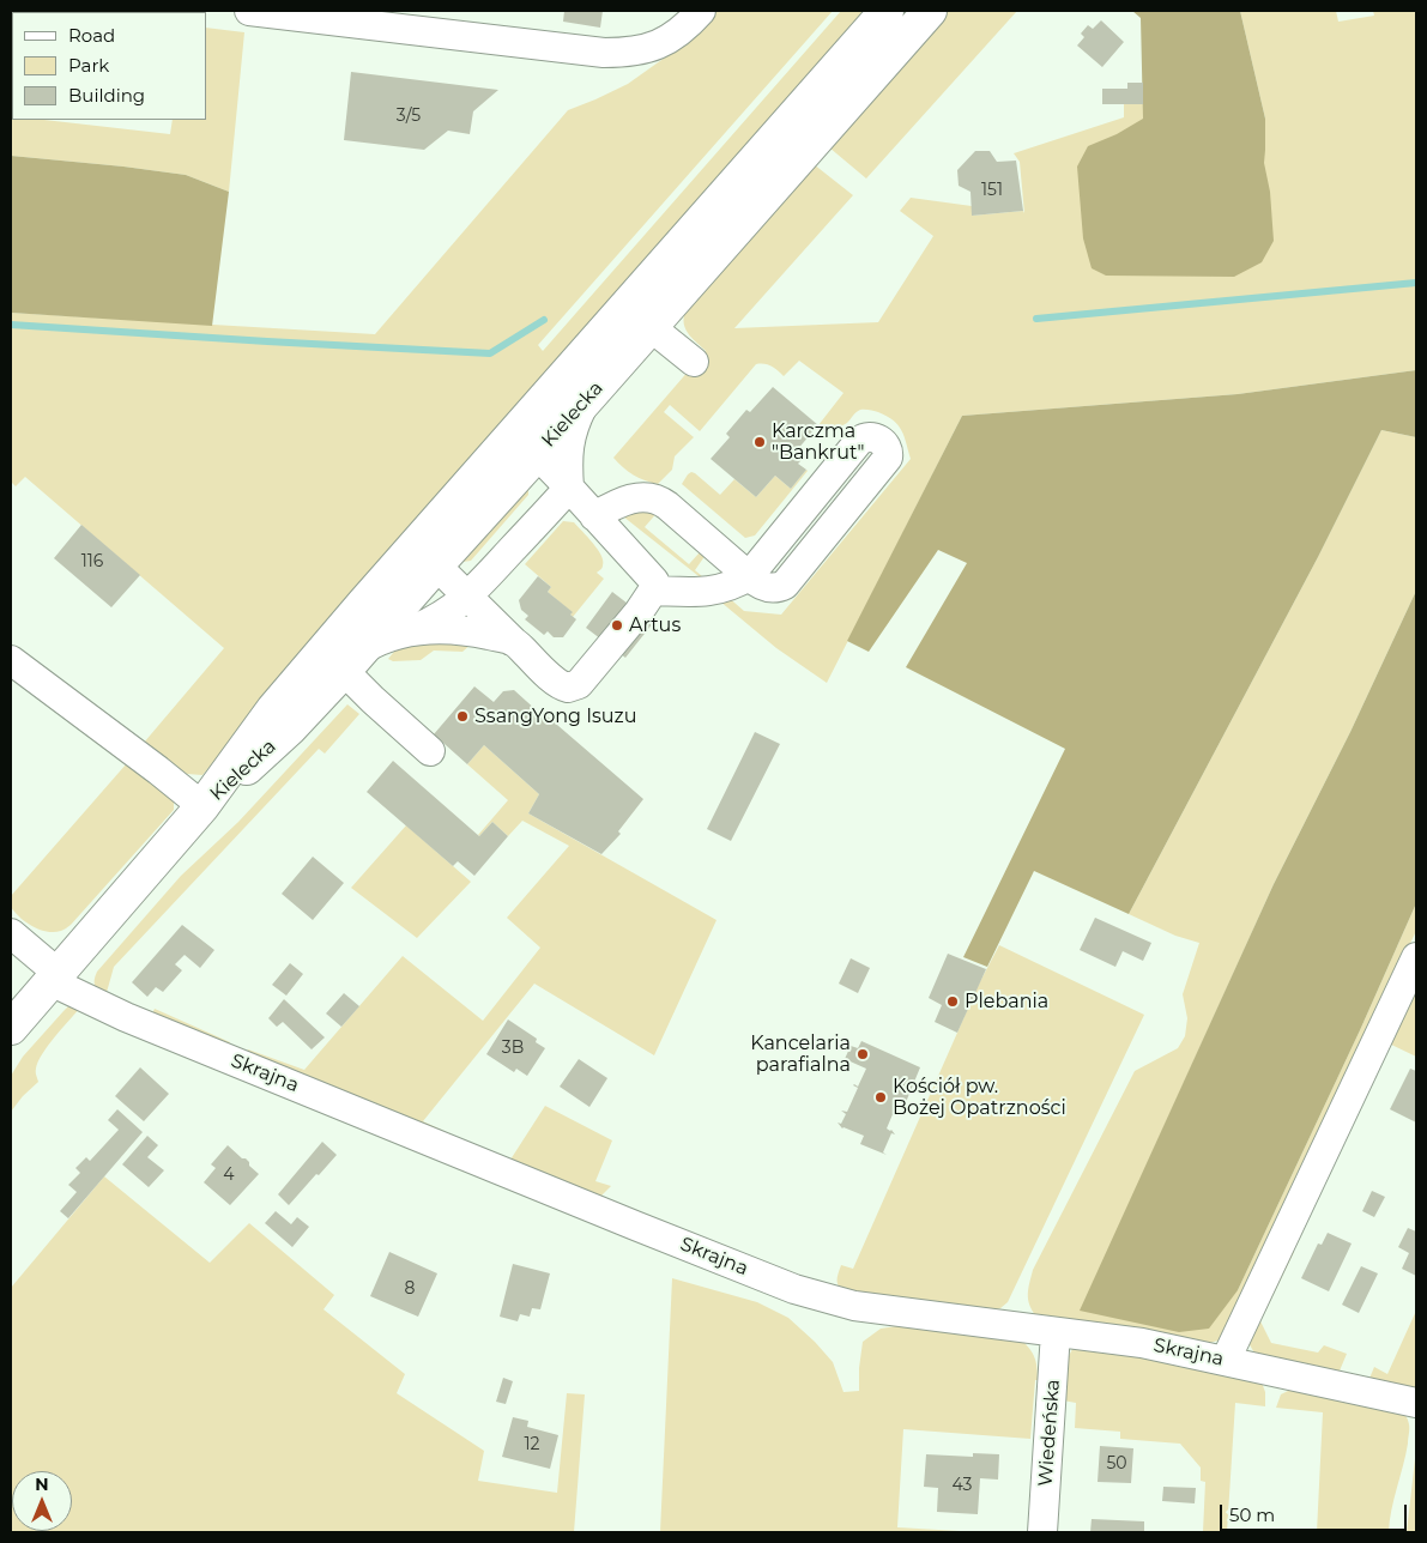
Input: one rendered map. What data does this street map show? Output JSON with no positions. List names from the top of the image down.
{
  "streets": {
    "main road": ["Kielecka"],
    "street": ["Skrajna", "Wiedeńska"]
  },
  "crossings": [
    ["Kielecka", "Skrajna"],
    ["Skrajna", "Wiedeńska"]
  ],
  "places": [
    "Karczma \"Bankrut\"",
    "Artus",
    "SsangYong Isuzu",
    "Plebania",
    "Kancelaria parafialna",
    "Kościół pw. Bożej Opatrzności"
  ],
  "house_numbers": [
    "3/5",
    "151",
    "116",
    "3B",
    "4",
    "8",
    "12",
    "50",
    "43"
  ],
  "legend": ["Road", "Park", "Building"],
  "scale_bar": "50 m",
  "north": "top"
}
